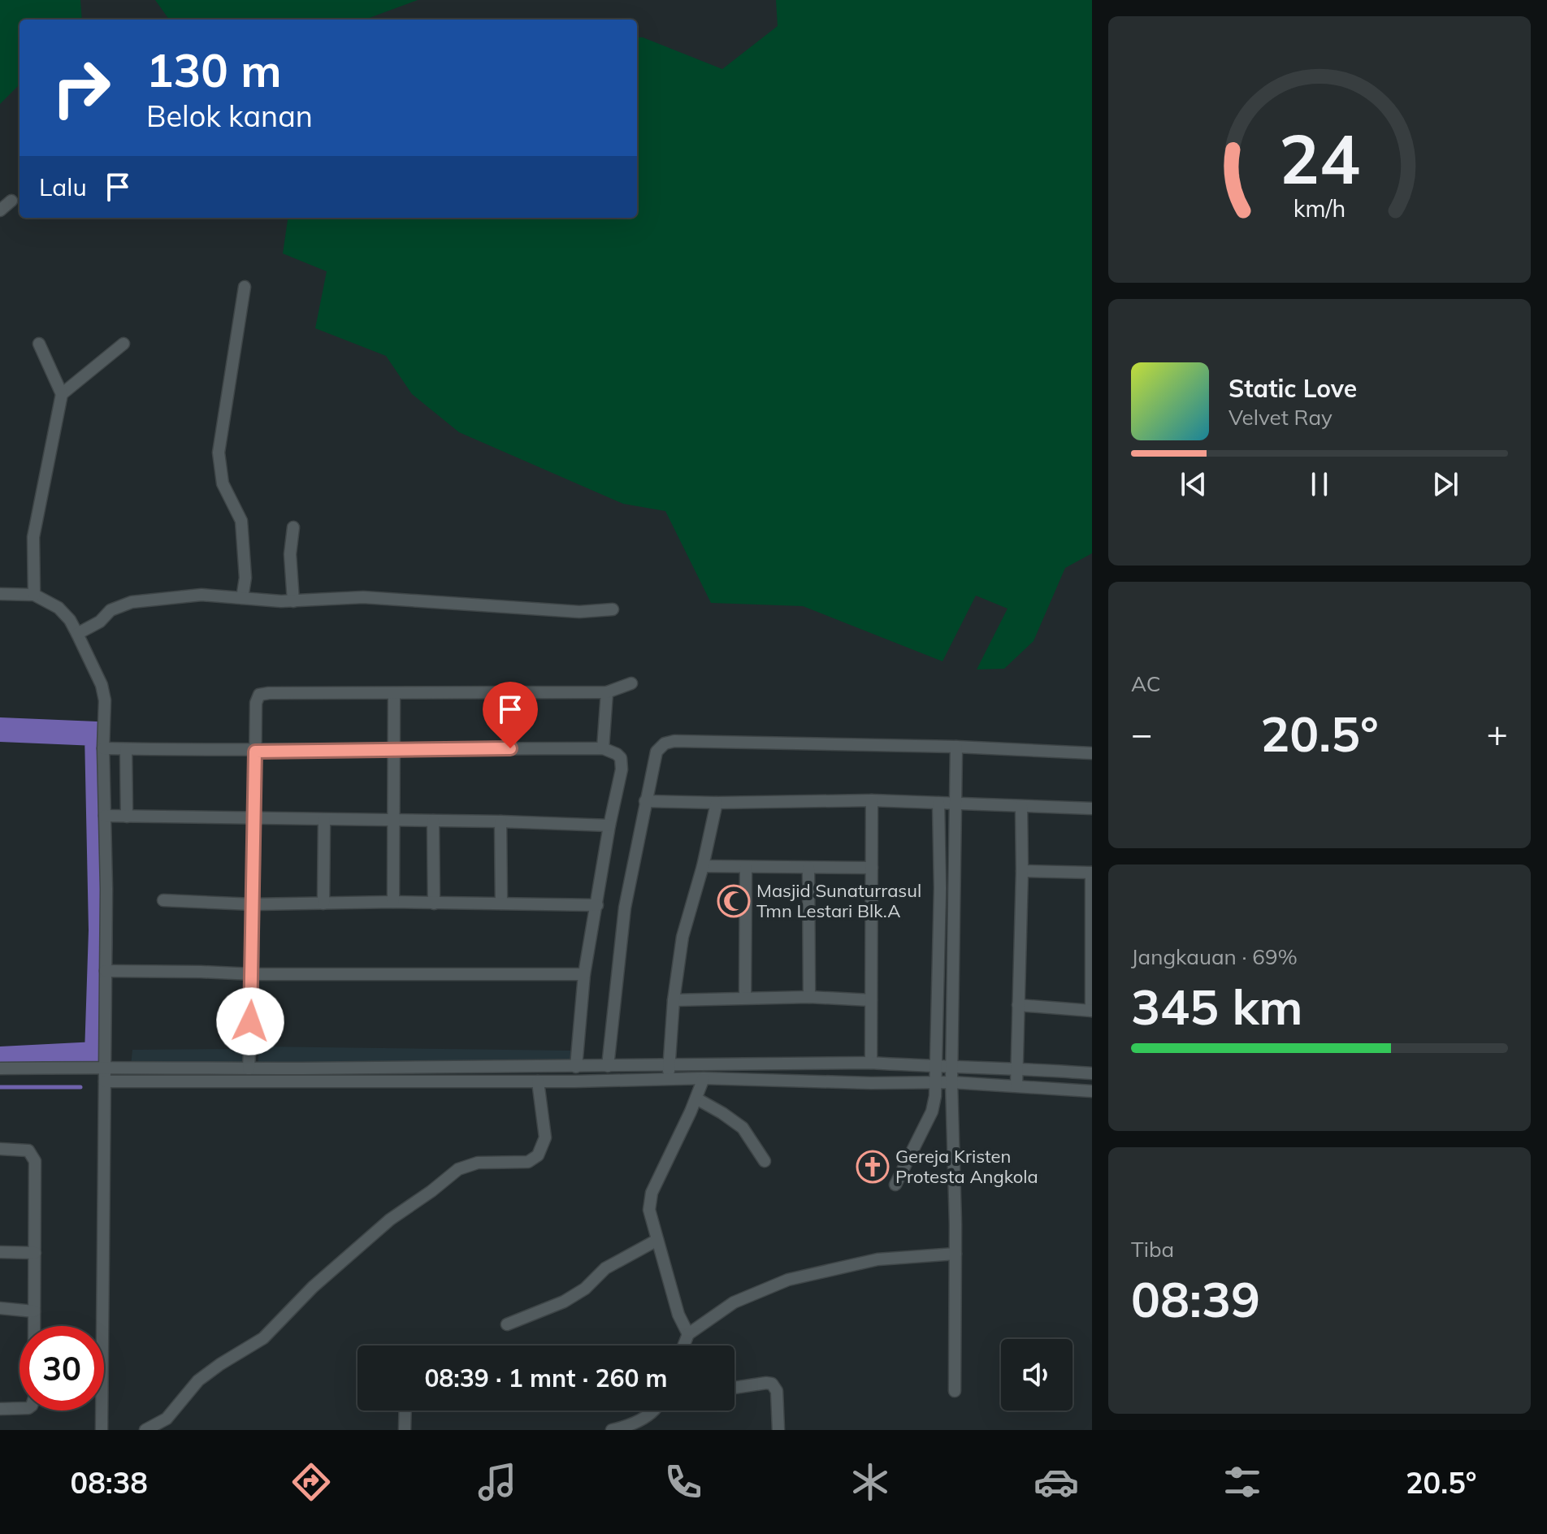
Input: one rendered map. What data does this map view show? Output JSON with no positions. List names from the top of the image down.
{
  "places": {
    "mosque": ["Masjid Sunaturrasul Tmn Lestari Blk.A"],
    "church": ["Gereja Kristen Protesta Angkola"]
  },
  "page": {
    "turn": ["130 m", "Belok kanan"],
    "then": "Lalu",
    "song": ["Static Love", "Velvet Ray"],
    "tile": [
      "AC",
      ["Jangkauan · 69%", "345 km"],
      ["Tiba", "08:39"]
    ],
    "heat": ["−", "20.5°", "+"],
    "limit": "30",
    "trip": "08:39 · 1 mnt · 260 m",
    "tabs": ["08:38", "20.5°"],
    "gauge": ["24", "km/h"]
  }
}
